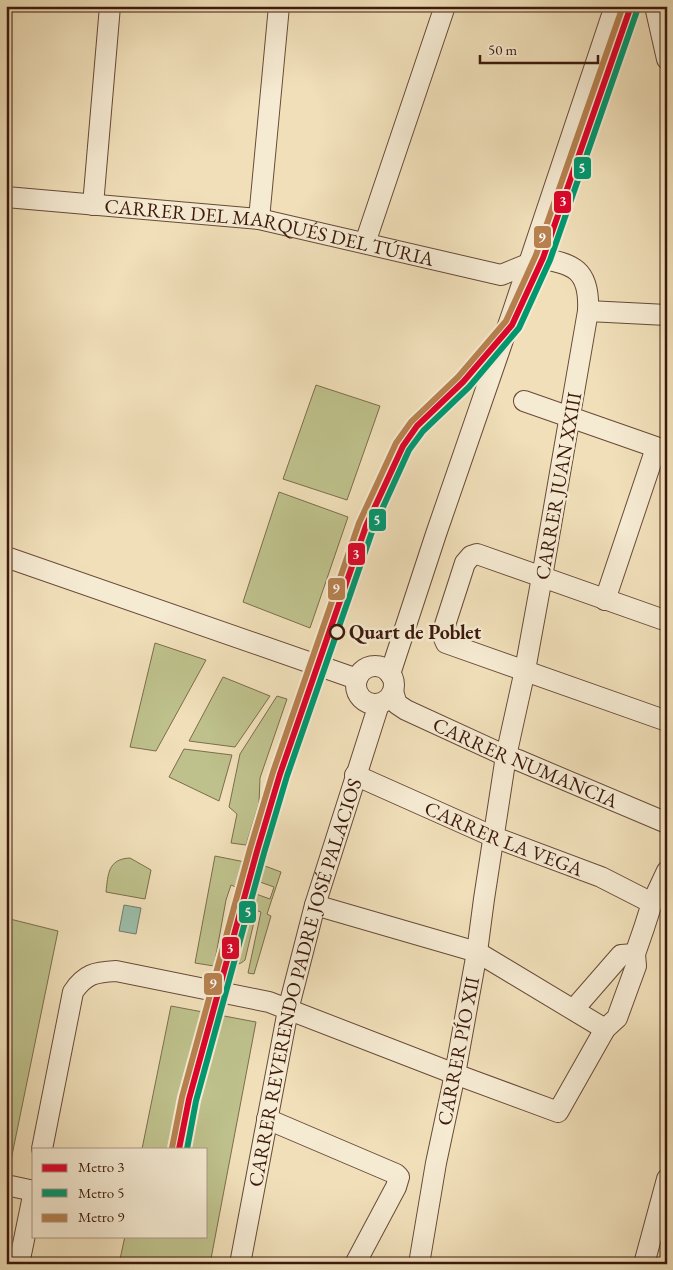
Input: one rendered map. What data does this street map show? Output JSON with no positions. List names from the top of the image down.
{
  "streets": {
    "street": [
      "CARRER DEL MARQUÉS DEL TÚRIA",
      "CARRER JUAN XXIII",
      "CARRER NUMANCIA",
      "CARRER LA VEGA",
      "CARRER REVERENDO PADRE JOSÉ PALACIOS",
      "CARRER PÍO XII"
    ]
  },
  "crossings": [
    ["CARRER DEL MARQUÉS DEL TÚRIA", "CARRER JUAN XXIII"],
    ["CARRER DEL MARQUÉS DEL TÚRIA", "CARRER REVERENDO PADRE JOSÉ PALACIOS"],
    ["CARRER JUAN XXIII", "CARRER NUMANCIA"],
    ["CARRER JUAN XXIII", "CARRER REVERENDO PADRE JOSÉ PALACIOS"],
    ["CARRER JUAN XXIII", "CARRER PÍO XII"],
    ["CARRER NUMANCIA", "CARRER REVERENDO PADRE JOSÉ PALACIOS"],
    ["CARRER NUMANCIA", "CARRER PÍO XII"],
    ["CARRER LA VEGA", "CARRER REVERENDO PADRE JOSÉ PALACIOS"],
    ["CARRER LA VEGA", "CARRER PÍO XII"]
  ],
  "places": ["Quart de Poblet"],
  "lines": ["metro line 3", "metro line 9", "metro line 5"],
  "legend": ["Metro 3", "Metro 5", "Metro 9"],
  "scale_bar": "50 m"
}
